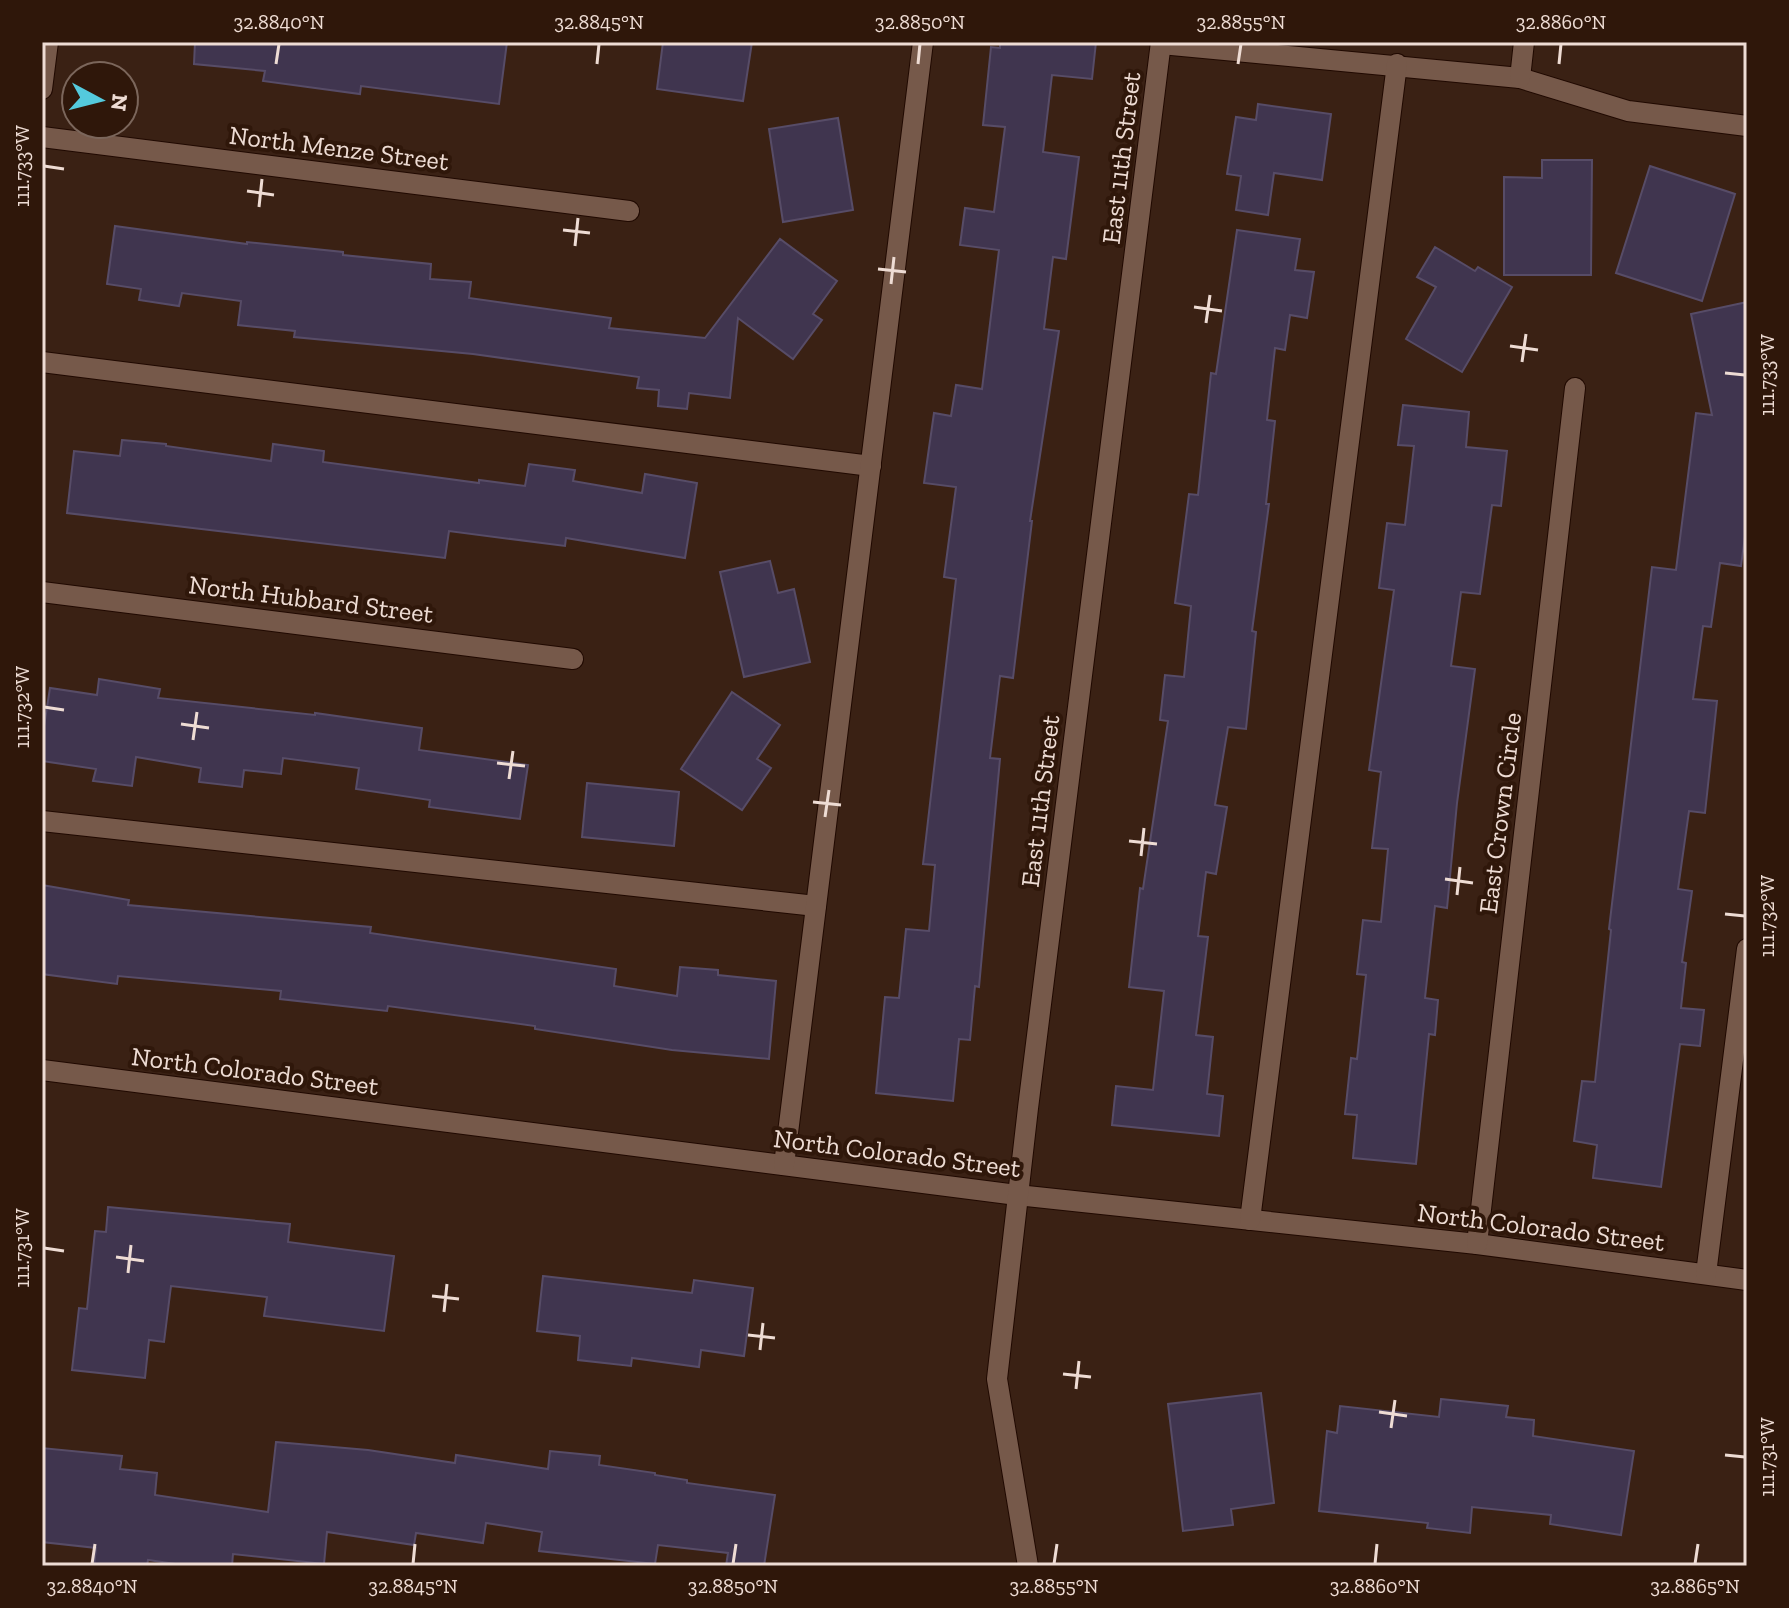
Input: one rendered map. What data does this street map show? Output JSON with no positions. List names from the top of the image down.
{
  "streets": {
    "street": [
      "North Menze Street",
      "East 11th Street",
      "North Hubbard Street",
      "East Crown Circle",
      "North Colorado Street"
    ]
  },
  "crossings": [
    ["East 11th Street", "North Colorado Street"],
    ["East Crown Circle", "North Colorado Street"]
  ],
  "north": "right",
  "coordinates": [
    "32.8840°N",
    "32.8845°N",
    "32.8850°N",
    "32.8855°N",
    "32.8860°N",
    "111.733°W",
    "111.732°W",
    "111.731°W",
    "32.8865°N"
  ]
}
